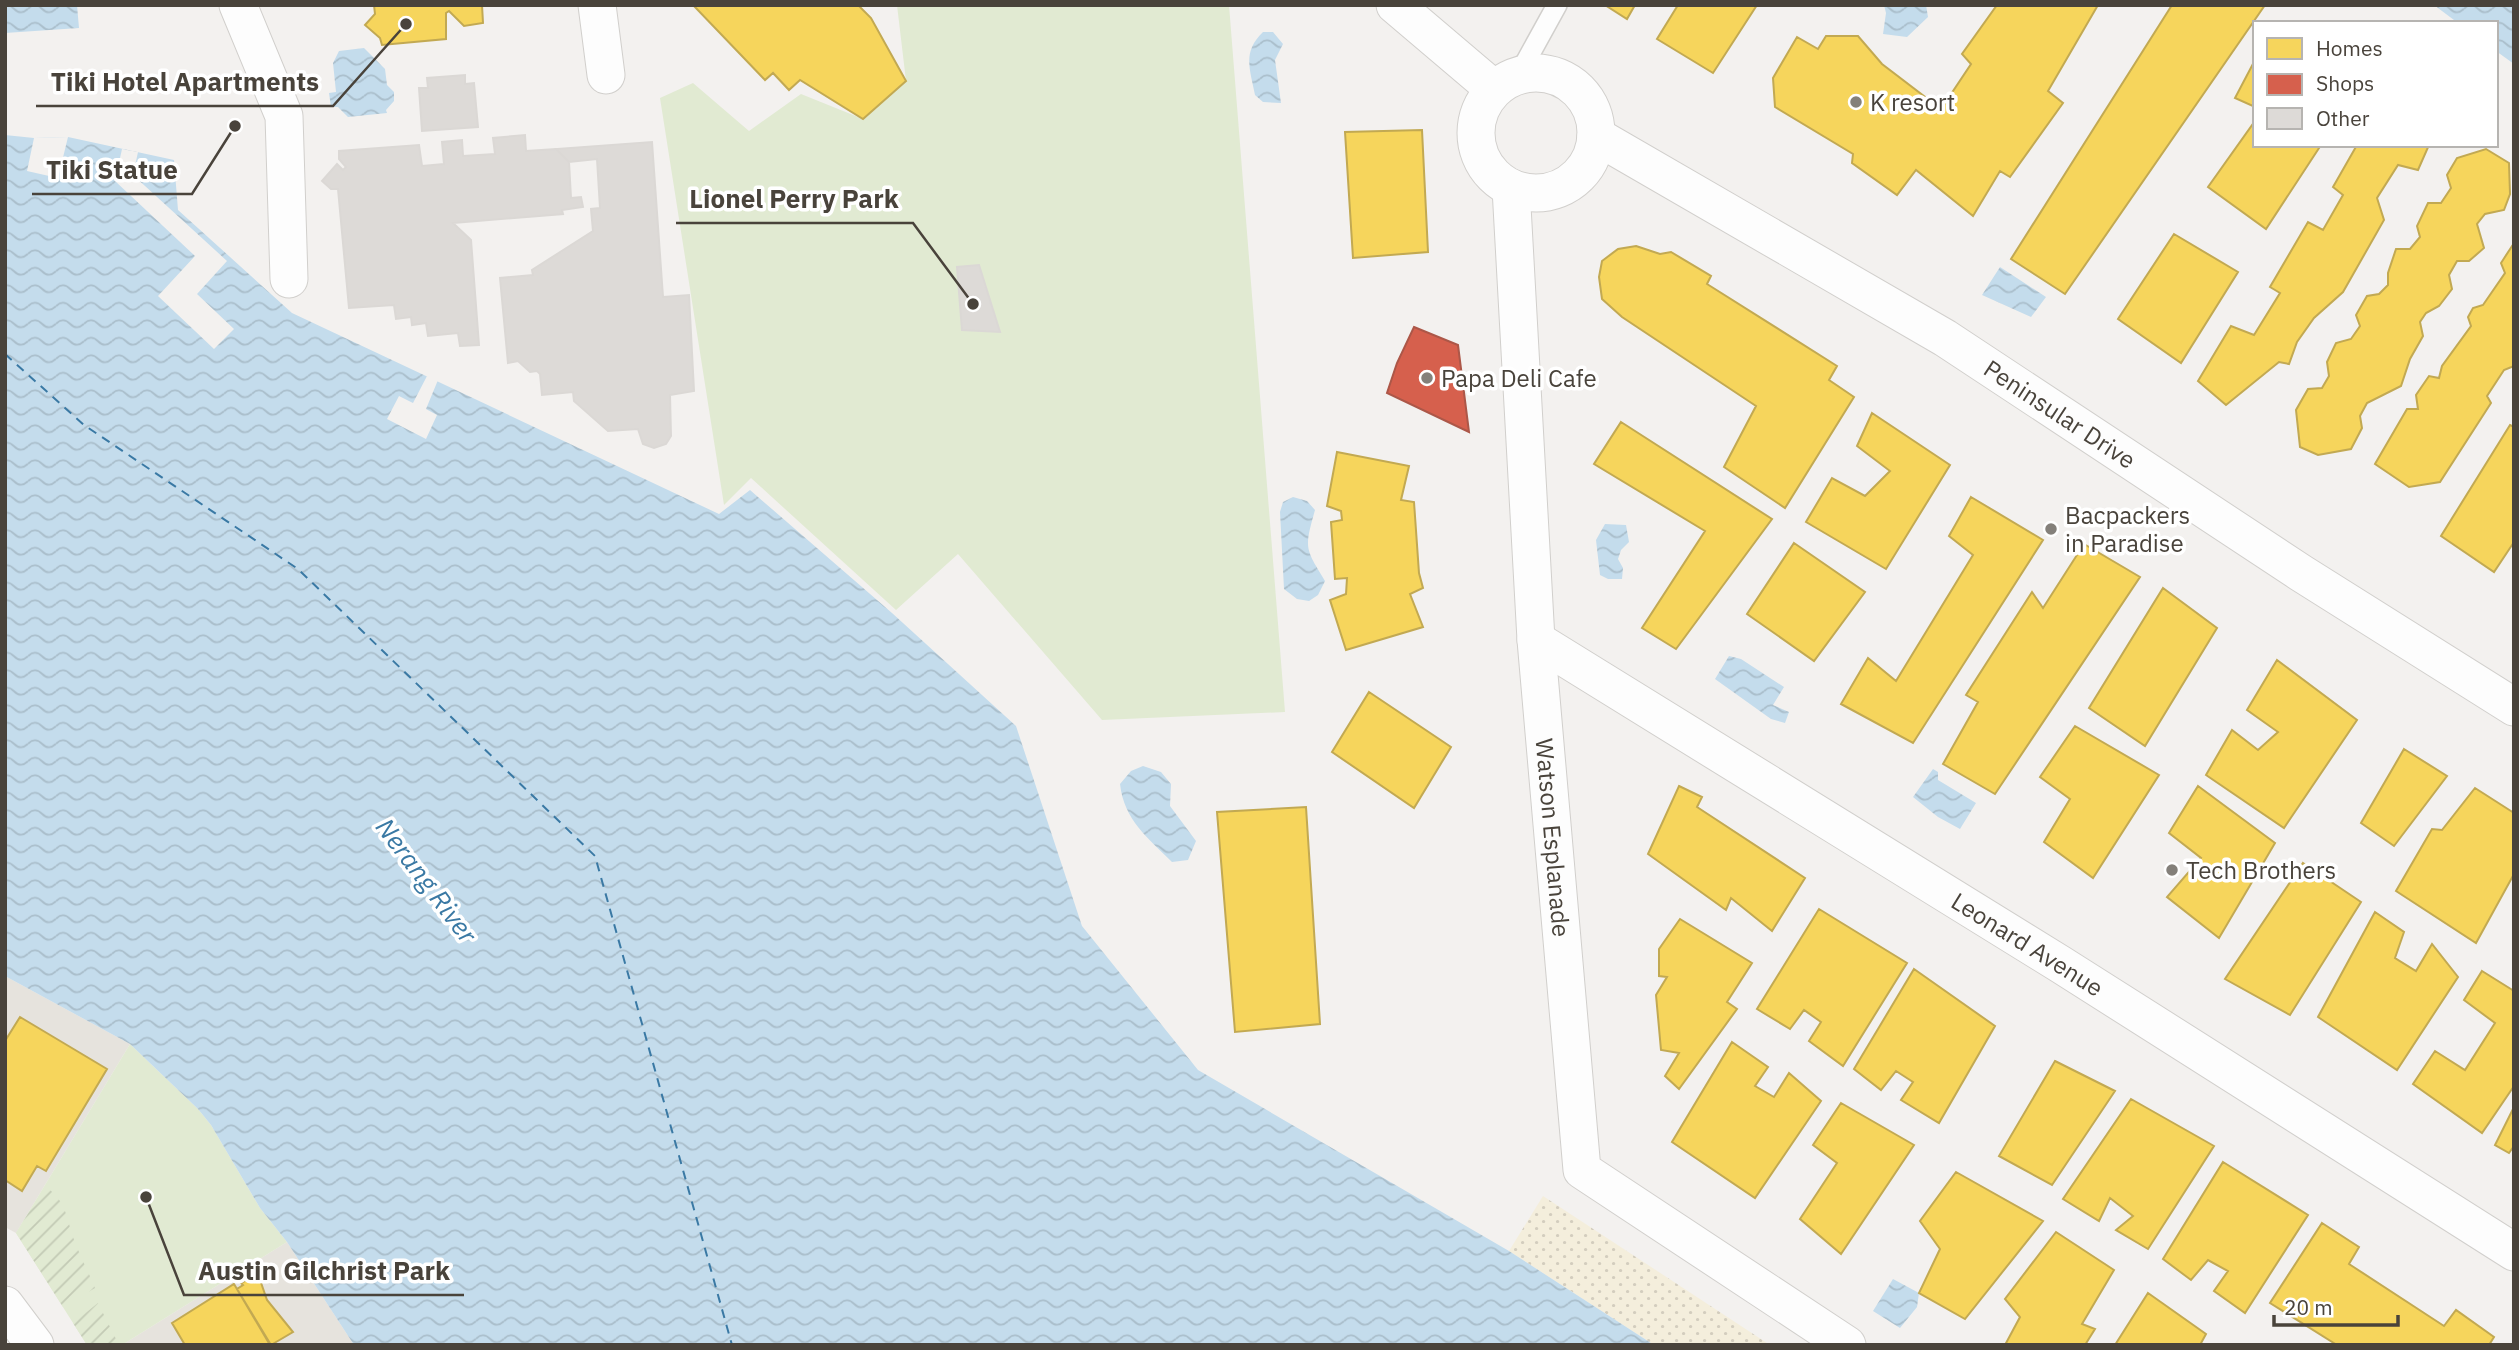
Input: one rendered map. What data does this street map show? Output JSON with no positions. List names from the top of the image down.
{
  "streets": {
    "street": ["Peninsular Drive", "Watson Esplanade", "Leonard Avenue"]
  },
  "crossings": [
    ["Peninsular Drive", "Watson Esplanade"],
    ["Watson Esplanade", "Leonard Avenue"]
  ],
  "water": ["Nerang River"],
  "places": [
    "Tiki Hotel Apartments",
    "K resort",
    "Tiki Statue",
    "Lionel Perry Park",
    "Papa Deli Cafe",
    "Bacpackers in Paradise",
    "Tech Brothers",
    "Austin Gilchrist Park"
  ],
  "legend": ["Homes", "Shops", "Other"],
  "scale_bar": "20 m"
}
